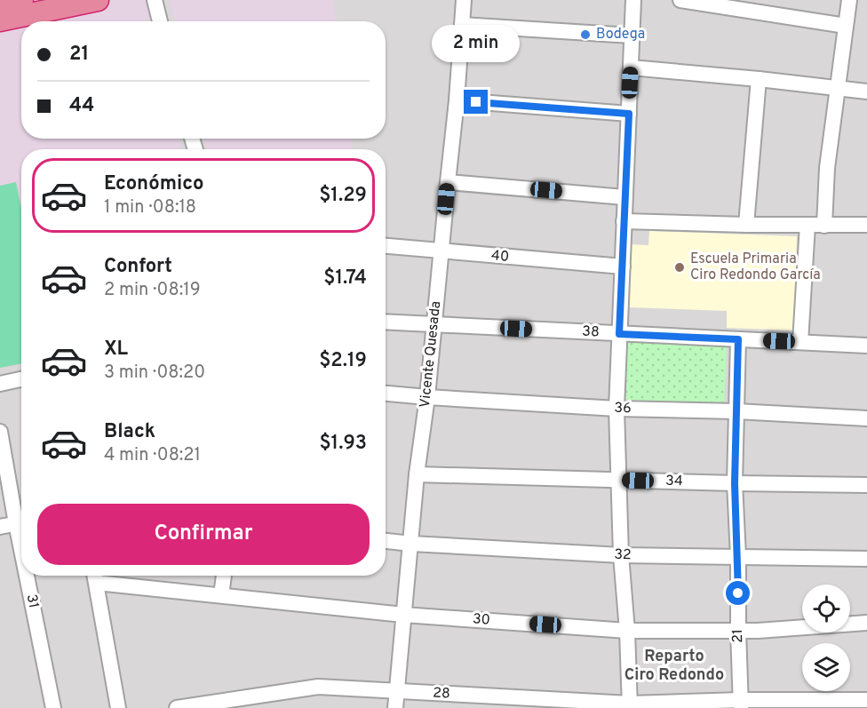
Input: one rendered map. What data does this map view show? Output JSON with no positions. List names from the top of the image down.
{
  "streets": {
    "street": [
      "40",
      "38",
      "Vicente Quesada",
      "36",
      "34",
      "32",
      "31",
      "30",
      "21",
      "28"
    ]
  },
  "crossings": [
    ["40", "Vicente Quesada"],
    ["38", "Vicente Quesada"],
    ["38", "21"],
    ["Vicente Quesada", "36"],
    ["Vicente Quesada", "34"],
    ["Vicente Quesada", "32"],
    ["Vicente Quesada", "30"],
    ["Vicente Quesada", "28"],
    ["36", "21"],
    ["34", "21"],
    ["32", "21"],
    ["30", "21"],
    ["21", "28"]
  ],
  "districts": ["Reparto Ciro Redondo"],
  "places": ["Bodega", "Escuela Primaria Ciro Redondo García"],
  "page": {
    "banner": ["21", "44"],
    "bubble": "2 min",
    "list": [
      {
        "name": "Económico",
        "note": "1 min · 08:18",
        "value": "$1.29"
      },
      {
        "name": "Confort",
        "note": "2 min · 08:19",
        "value": "$1.74"
      },
      {
        "name": "XL",
        "note": "3 min · 08:20",
        "value": "$2.19"
      },
      {
        "name": "Black",
        "note": "4 min · 08:21",
        "value": "$1.93"
      }
    ],
    "buttons": "Confirmar"
  }
}
